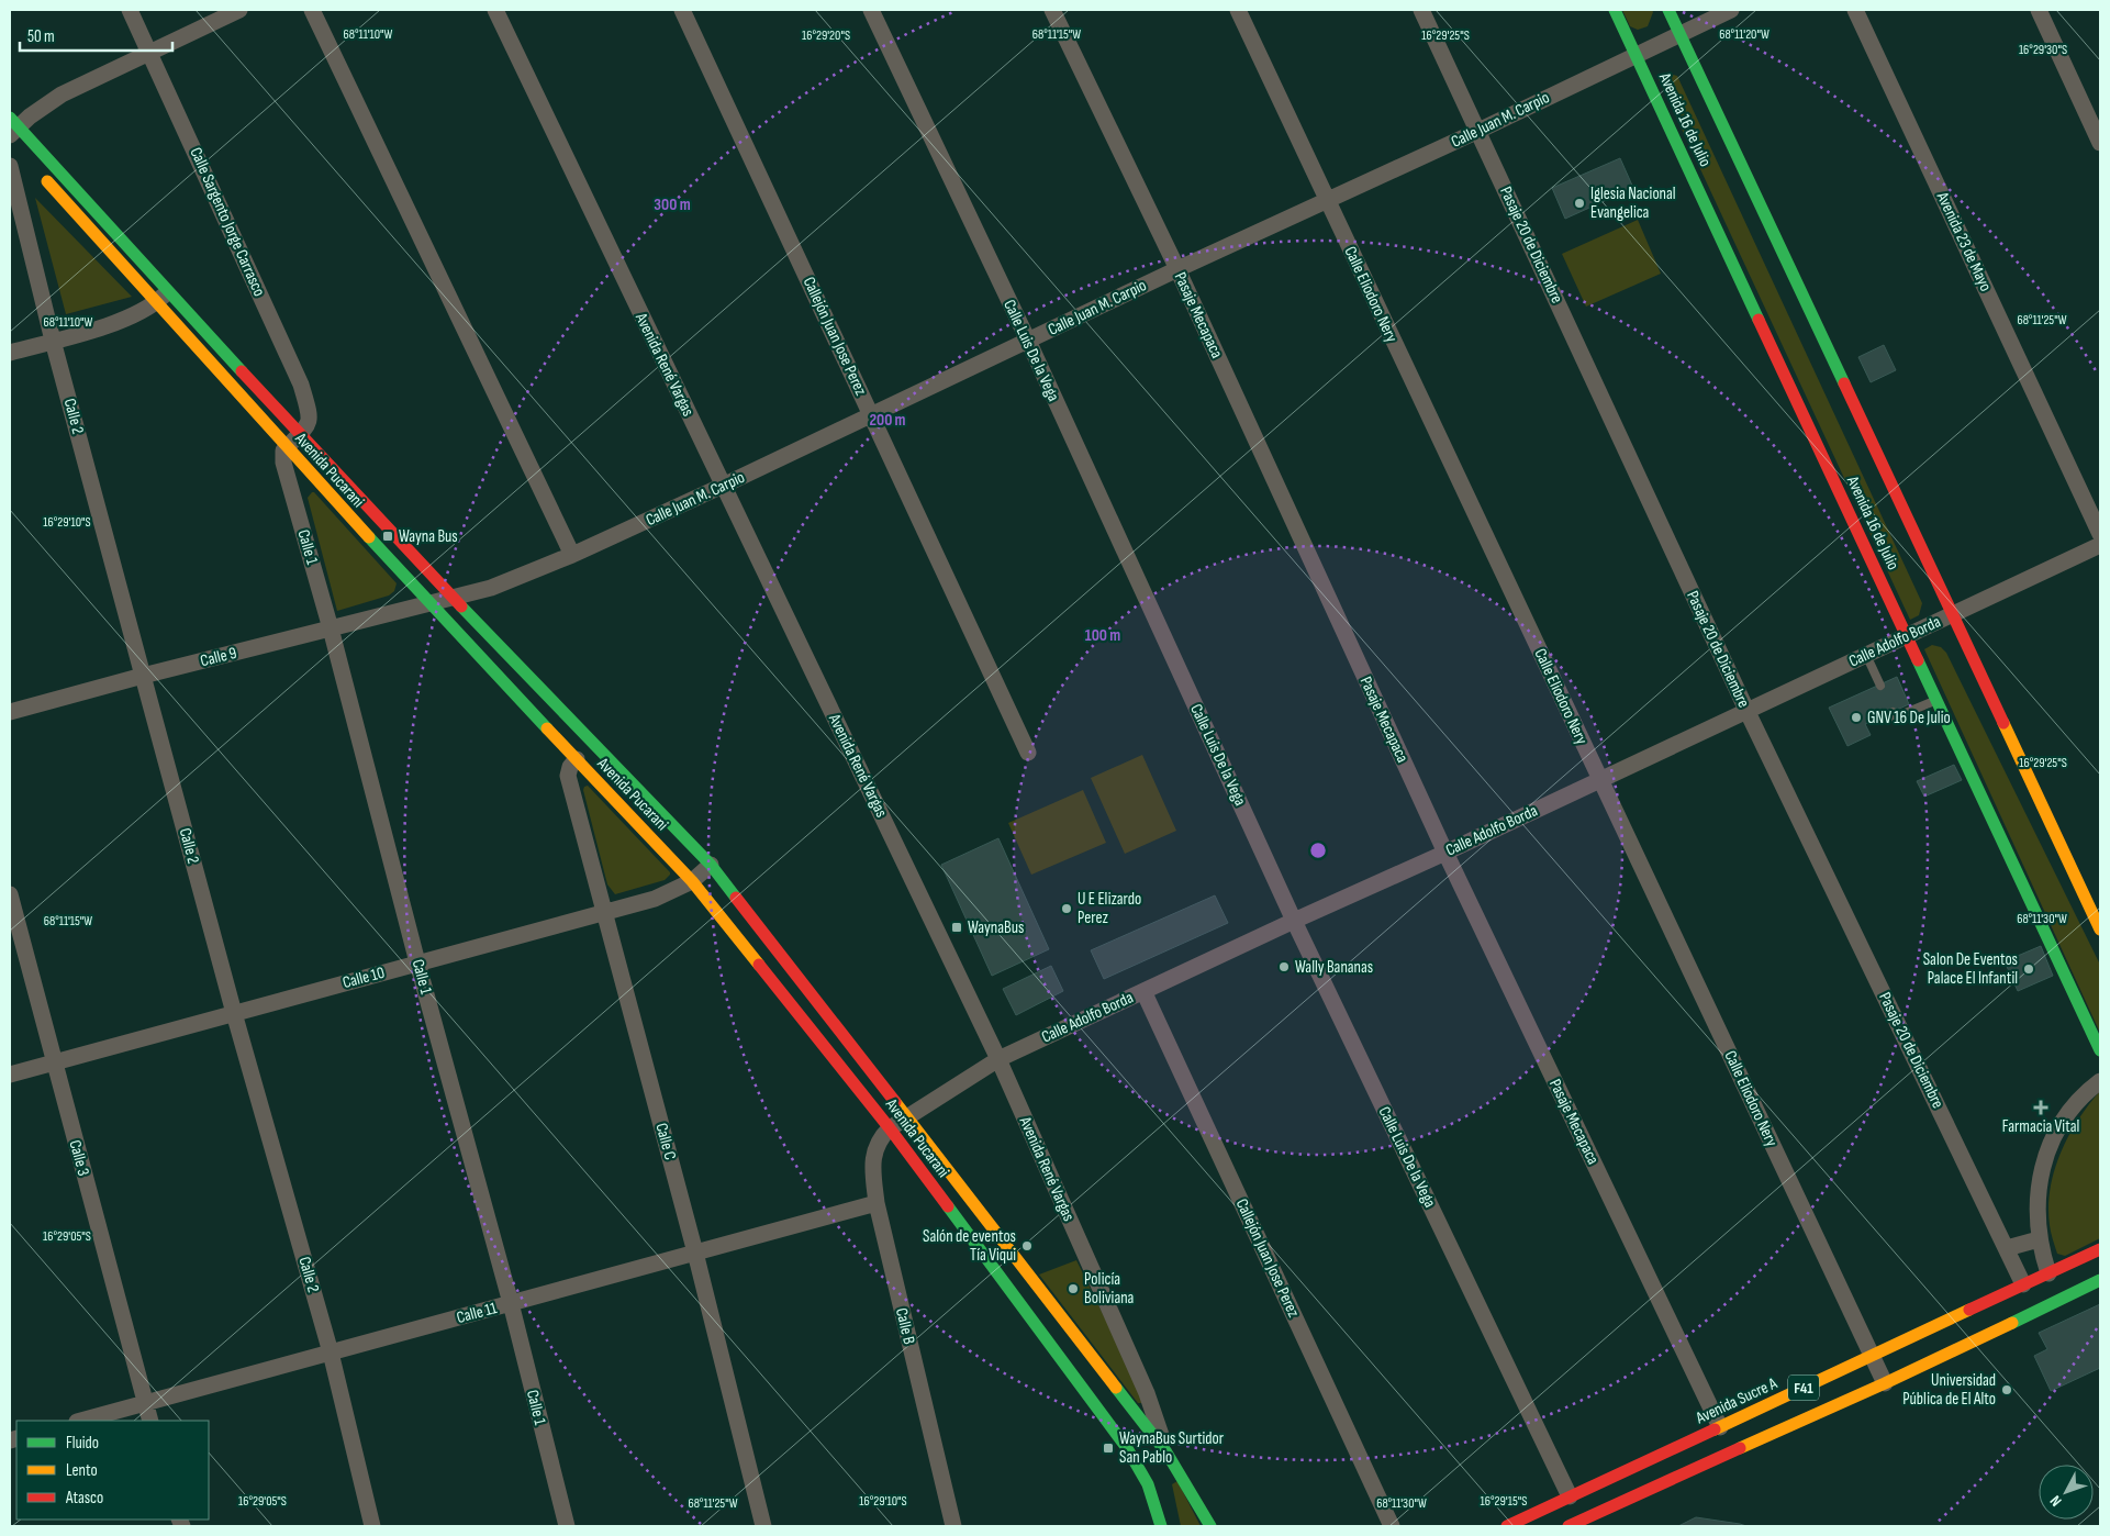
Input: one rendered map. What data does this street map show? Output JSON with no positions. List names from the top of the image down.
{
  "streets": {
    "street": [
      "Calle Juan M. Carpio",
      "Avenida 16 de Julio",
      "Calle Sargento Jorge Carrasco",
      "Avenida 23 de Mayo",
      "Pasaje 20 de Diciembre",
      "Calle Eliodoro Nery",
      "Pasaje Mecapaca",
      "Callejón Juan Jose Perez",
      "Calle Luis De la Vega",
      "Avenida René Vargas",
      "Calle 2",
      "Avenida Pucarani",
      "Calle 1",
      "Calle Adolfo Borda",
      "Calle 9",
      "Calle 10",
      "Calle C",
      "Calle 3",
      "Calle 11",
      "Calle B",
      "F41",
      "Avenida Sucre A"
    ]
  },
  "crossings": [
    ["Calle Juan M. Carpio", "Avenida 16 de Julio"],
    ["Calle Juan M. Carpio", "Pasaje 20 de Diciembre"],
    ["Calle Juan M. Carpio", "Calle Eliodoro Nery"],
    ["Calle Juan M. Carpio", "Pasaje Mecapaca"],
    ["Calle Juan M. Carpio", "Callejón Juan Jose Perez"],
    ["Calle Juan M. Carpio", "Calle Luis De la Vega"],
    ["Calle Juan M. Carpio", "Avenida René Vargas"],
    ["Calle Juan M. Carpio", "Avenida Pucarani"],
    ["Calle Juan M. Carpio", "Calle 9"],
    ["Avenida 16 de Julio", "Calle Adolfo Borda"],
    ["Calle Sargento Jorge Carrasco", "Avenida Pucarani"],
    ["Pasaje 20 de Diciembre", "Calle Adolfo Borda"],
    ["Pasaje 20 de Diciembre", "Avenida Sucre A"],
    ["Calle Eliodoro Nery", "Calle Adolfo Borda"],
    ["Calle Eliodoro Nery", "F41"],
    ["Calle Eliodoro Nery", "Avenida Sucre A"],
    ["Pasaje Mecapaca", "Calle Adolfo Borda"],
    ["Pasaje Mecapaca", "Avenida Sucre A"],
    ["Callejón Juan Jose Perez", "Calle Adolfo Borda"],
    ["Calle Luis De la Vega", "Calle Adolfo Borda"],
    ["Calle Luis De la Vega", "Avenida Sucre A"],
    ["Avenida René Vargas", "Avenida Pucarani"],
    ["Avenida René Vargas", "Calle Adolfo Borda"],
    ["Calle 2", "Calle 9"],
    ["Calle 2", "Calle 10"],
    ["Calle 2", "Calle 11"],
    ["Avenida Pucarani", "Calle 1"],
    ["Avenida Pucarani", "Calle Adolfo Borda"],
    ["Avenida Pucarani", "Calle 9"],
    ["Avenida Pucarani", "Calle 10"],
    ["Avenida Pucarani", "Calle C"],
    ["Avenida Pucarani", "Calle B"],
    ["Calle 1", "Calle 9"],
    ["Calle 1", "Calle 10"],
    ["Calle 1", "Calle 11"],
    ["Calle Adolfo Borda", "Calle B"],
    ["Calle 10", "Calle C"],
    ["Calle 10", "Calle 3"],
    ["Calle C", "Calle 11"],
    ["Calle 3", "Calle 11"],
    ["Calle 11", "Calle B"]
  ],
  "places": {
    "other": [
      "Iglesia Nacional Evangelica",
      "GNV 16 De Julio",
      "U E Elizardo Perez",
      "Wally Bananas",
      "Salon De Eventos Palace El Infantil",
      "Salón de eventos Tía Viqui",
      "Policía Boliviana",
      "Universidad Pública de El Alto"
    ],
    "transit": ["Wayna Bus", "WaynaBus", "WaynaBus Surtidor San Pablo"],
    "health": ["Farmacia Vital"]
  },
  "legend": ["Fluido", "Lento", "Atasco"],
  "scale_bar": "50 m",
  "north": "bottom left",
  "coordinates": [
    "68°11'10\"W",
    "68°11'15\"W",
    "68°11'20\"W",
    "16°29'20\"S",
    "16°29'25\"S",
    "16°29'30\"S",
    "68°11'25\"W",
    "16°29'10\"S",
    "68°11'30\"W",
    "16°29'05\"S",
    "16°29'15\"S"
  ],
  "rings": ["300 m", "200 m", "100 m"]
}
